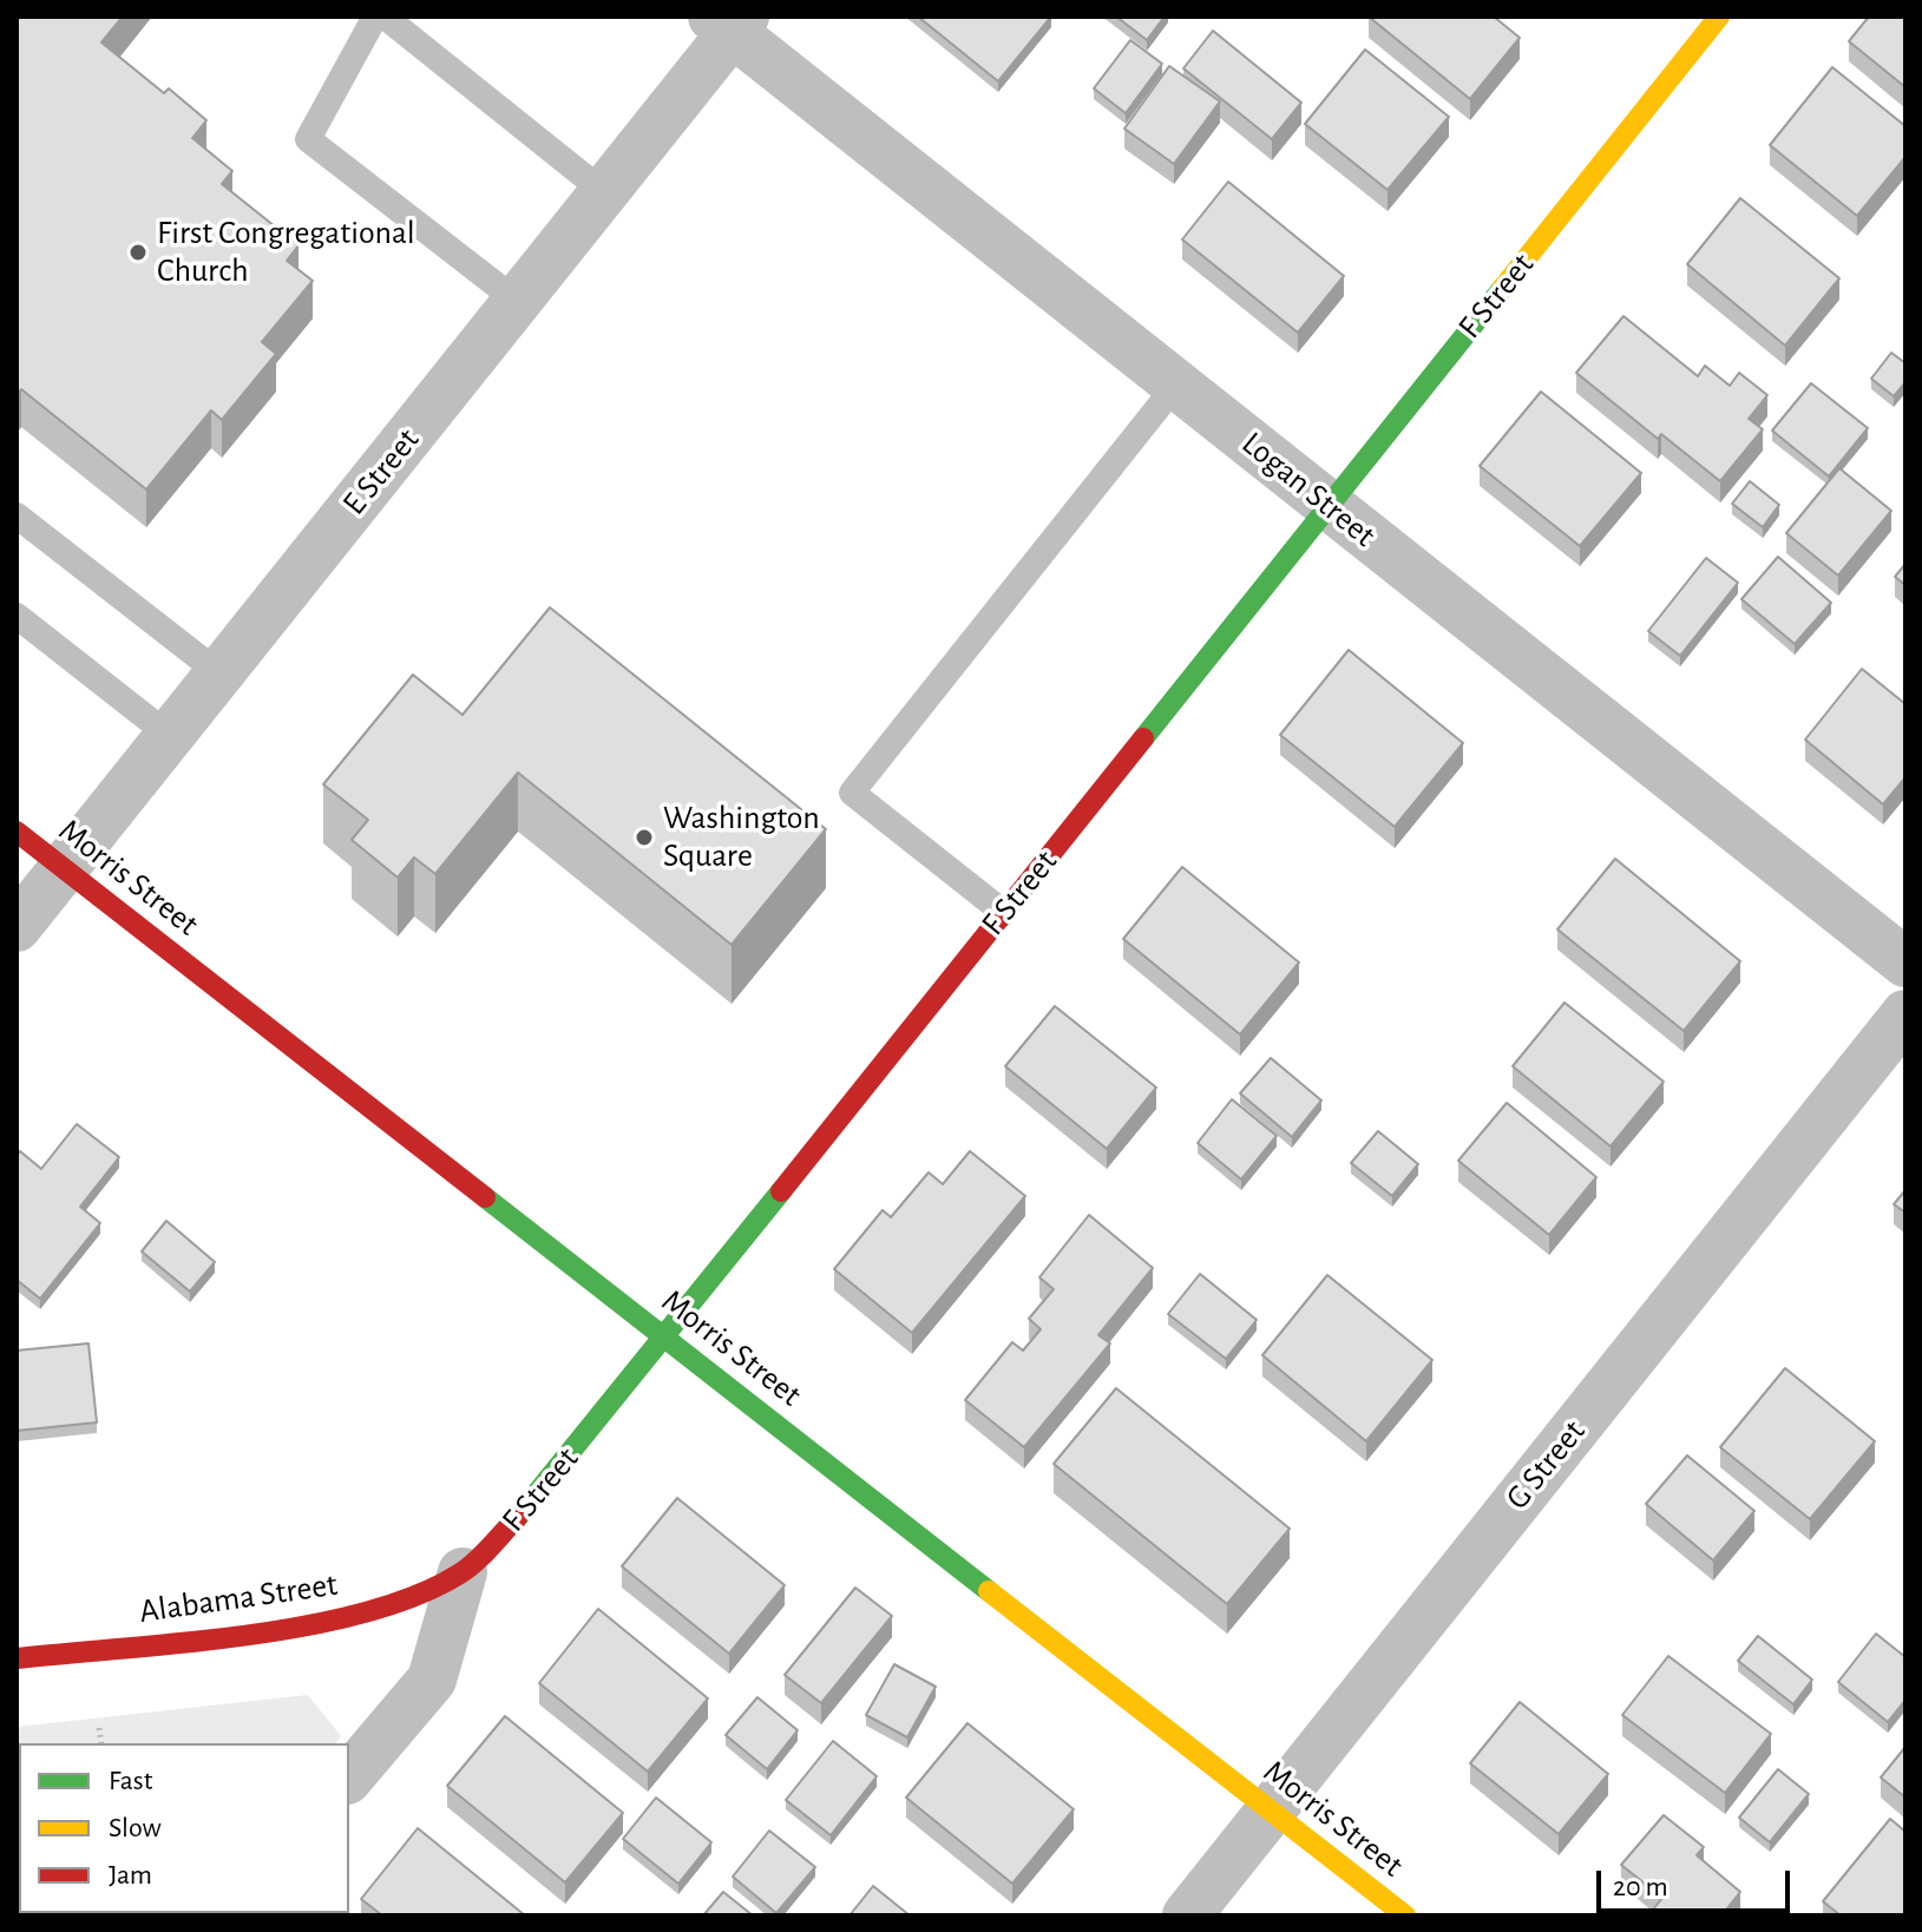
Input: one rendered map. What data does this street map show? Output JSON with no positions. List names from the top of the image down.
{
  "streets": {
    "street": [
      "F Street",
      "E Street",
      "Logan Street",
      "Morris Street",
      "G Street",
      "Alabama Street"
    ]
  },
  "crossings": [
    ["F Street", "Logan Street"],
    ["F Street", "Morris Street"],
    ["F Street", "Alabama Street"],
    ["E Street", "Logan Street"],
    ["E Street", "Morris Street"],
    ["Morris Street", "G Street"]
  ],
  "places": ["First Congregational Church", "Washington Square"],
  "legend": ["Fast", "Slow", "Jam"],
  "scale_bar": "20 m"
}
